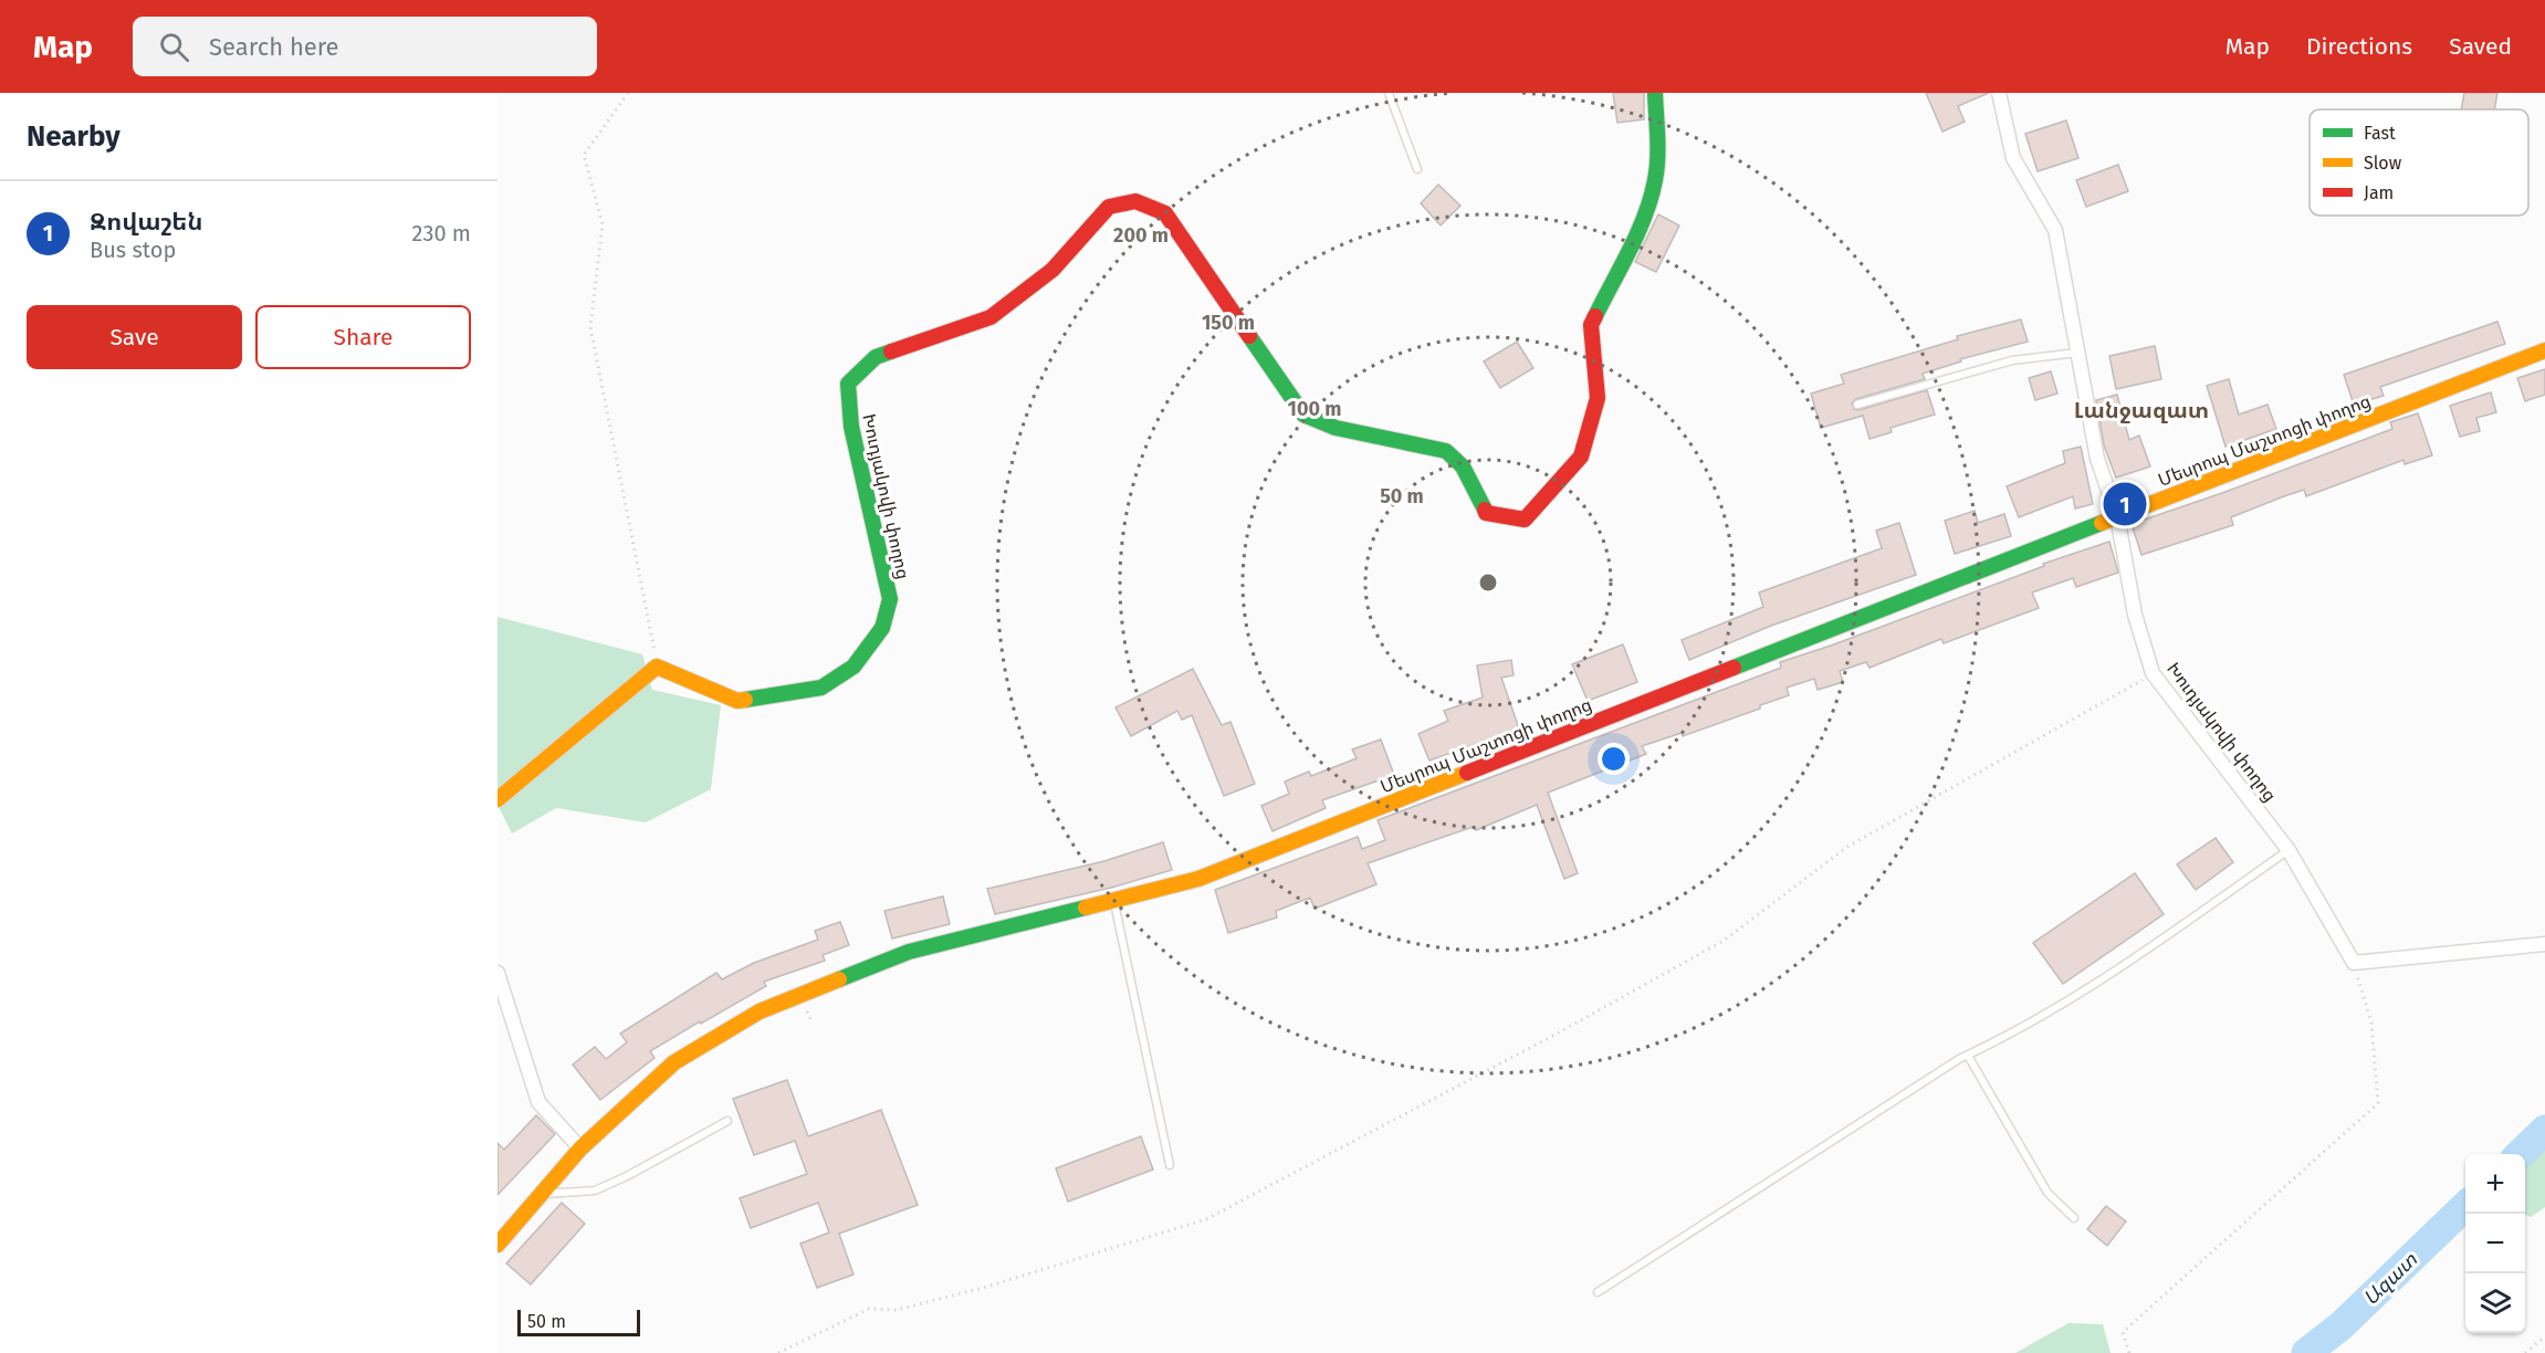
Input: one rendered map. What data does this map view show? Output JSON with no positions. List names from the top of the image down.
{
  "streets": {
    "street": ["Մեսրոպ Մաշտոցի փողոց", "Խուդյակովի փողոց"]
  },
  "crossings": [
    ["Մեսրոպ Մաշտոցի փողոց", "Խուդյակովի փողոց"]
  ],
  "districts": ["Լանջազատ"],
  "water": ["Ազատ"],
  "legend": ["Fast", "Slow", "Jam"],
  "scale_bar": "50 m",
  "page": {
    "header": "Map",
    "search": "Search here",
    "nav": ["Map", "Directions", "Saved"],
    "heading": "Nearby",
    "list": [
      {
        "mark": "1",
        "name": "Զովաշեն",
        "note": "Bus stop",
        "value": "230 m"
      }
    ],
    "buttons": ["Save", "Share"],
    "pins": "1",
    "map_buttons": ["+", "−"],
    "scale": "50 m"
  },
  "rings": [
    "200 m",
    "150 m",
    "100 m",
    "50 m"
  ]
}
